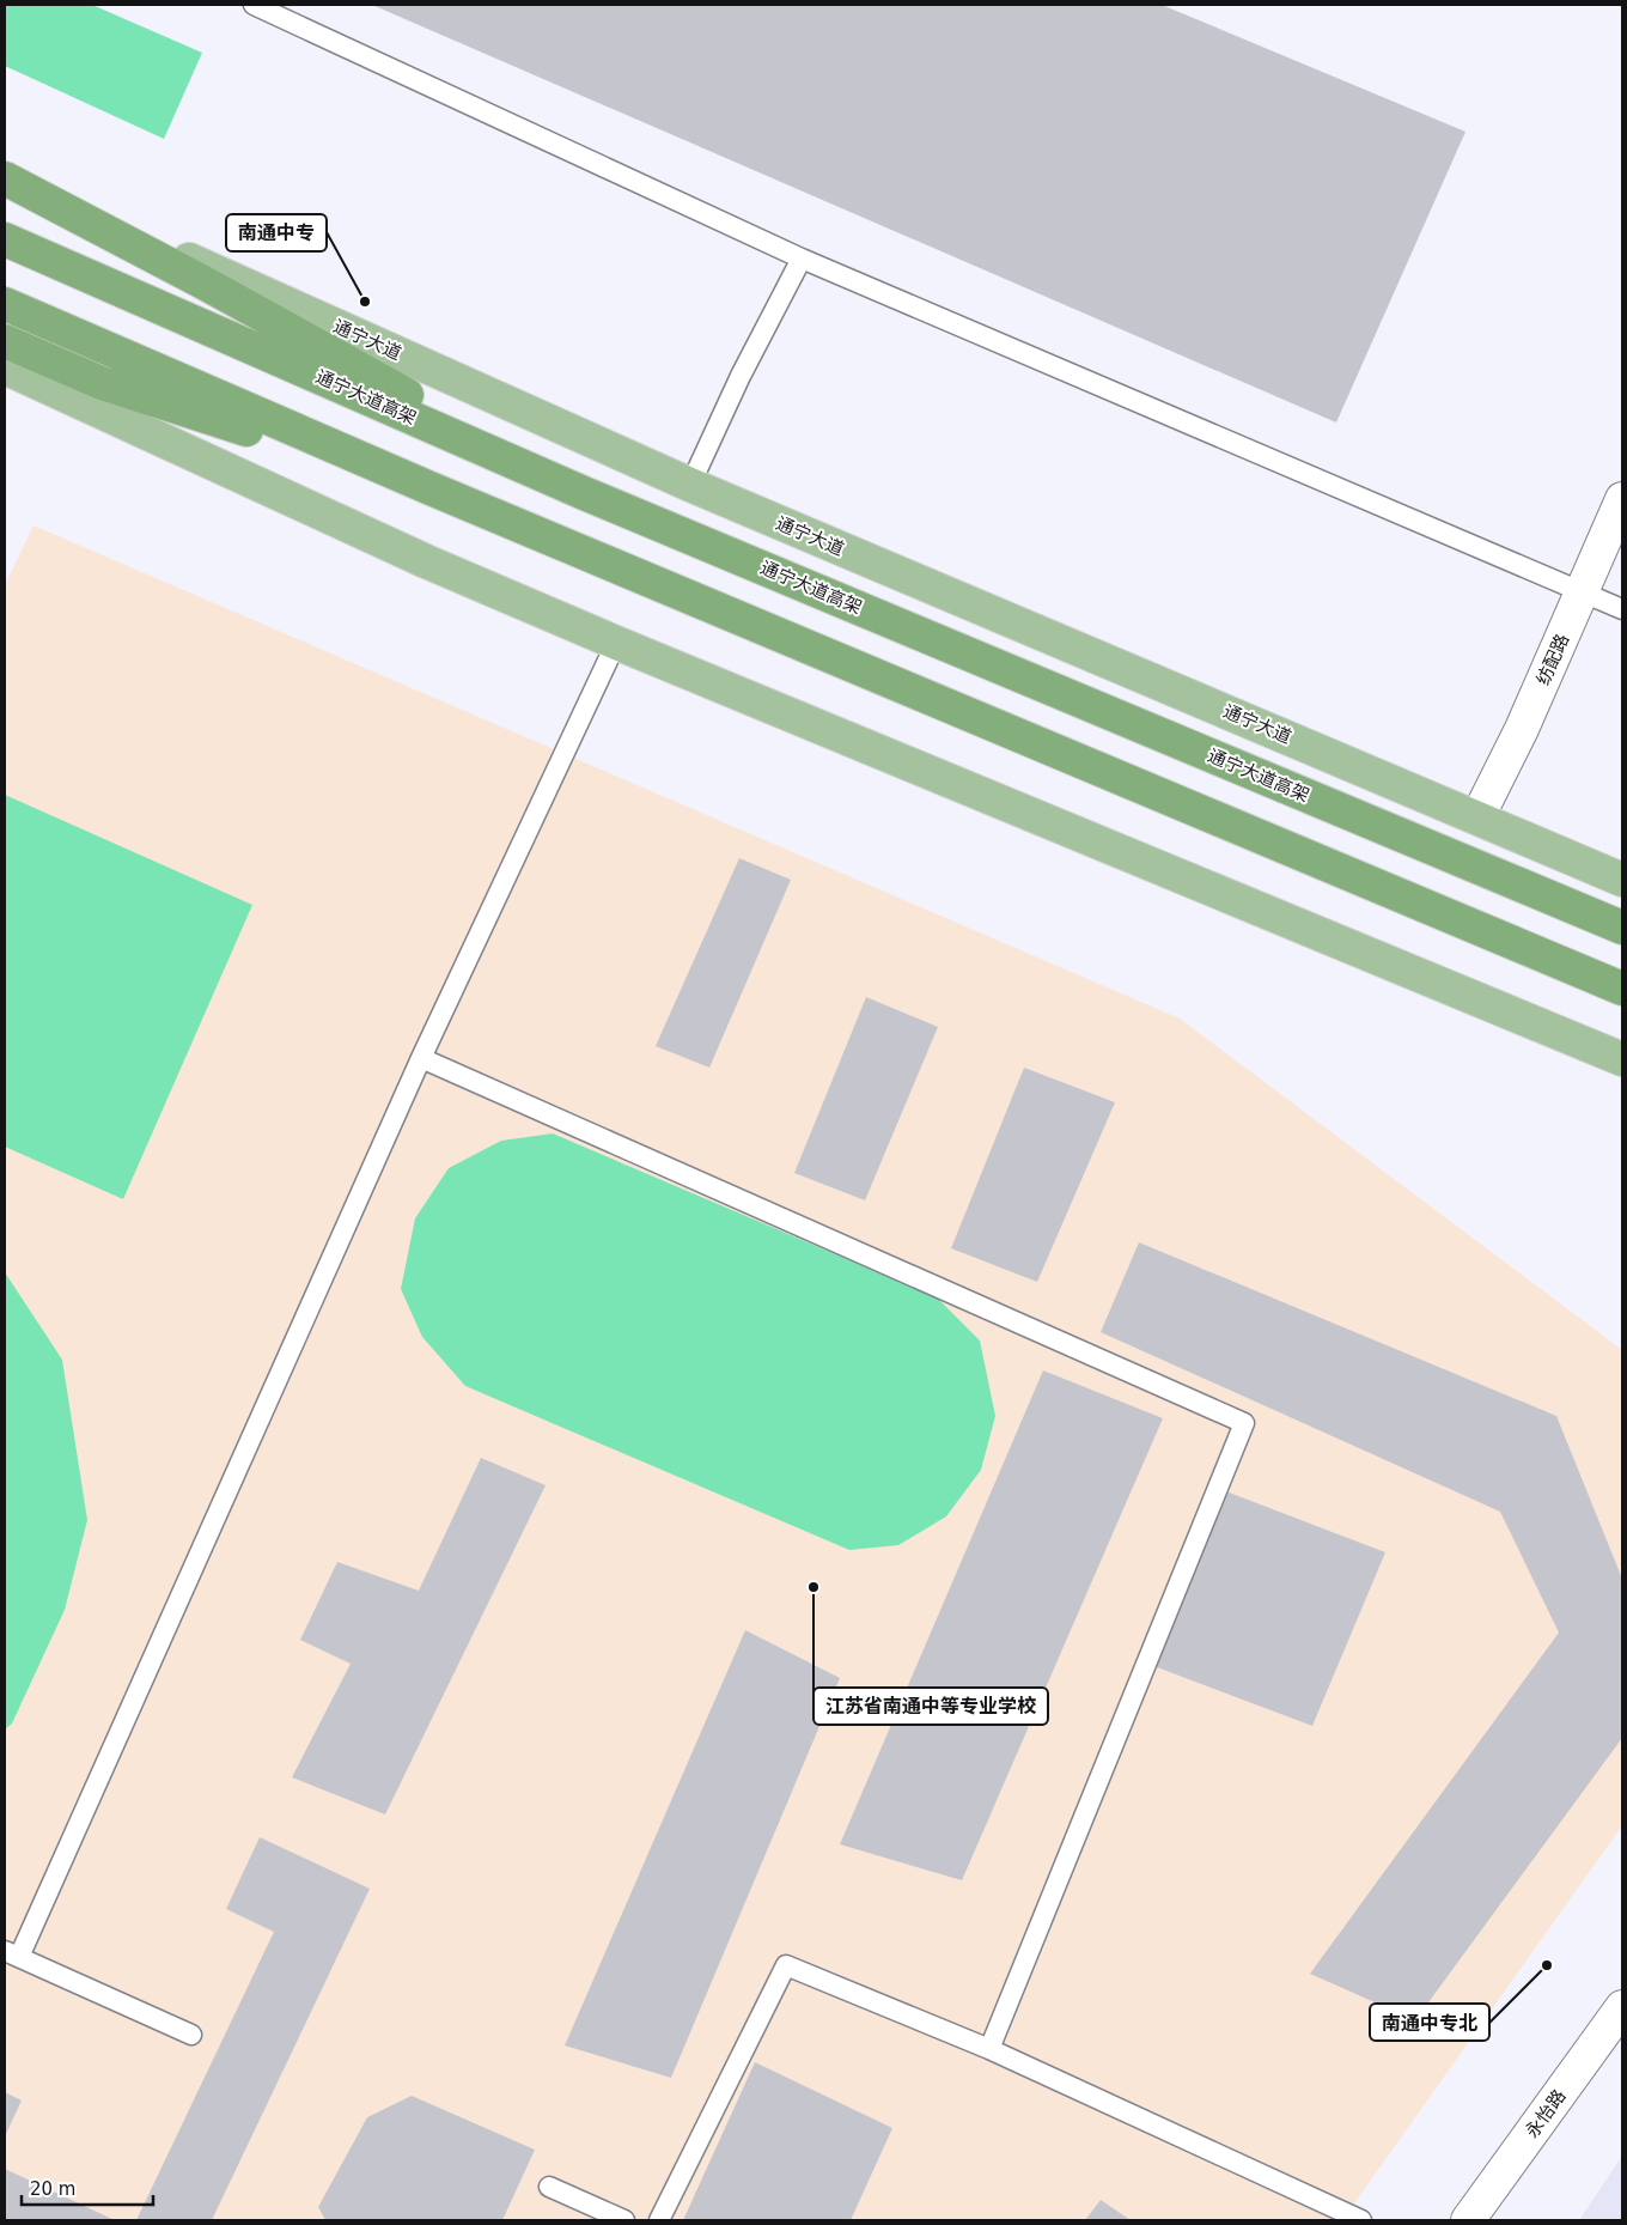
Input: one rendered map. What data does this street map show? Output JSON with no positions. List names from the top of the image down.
{
  "streets": {
    "highway": ["通宁大道高架"],
    "main road": ["通宁大道"],
    "street": ["纺配路", "永怡路"]
  },
  "crossings": [
    ["通宁大道", "纺配路"]
  ],
  "places": ["南通中专", "江苏省南通中等专业学校", "南通中专北"],
  "scale_bar": "20 m"
}
